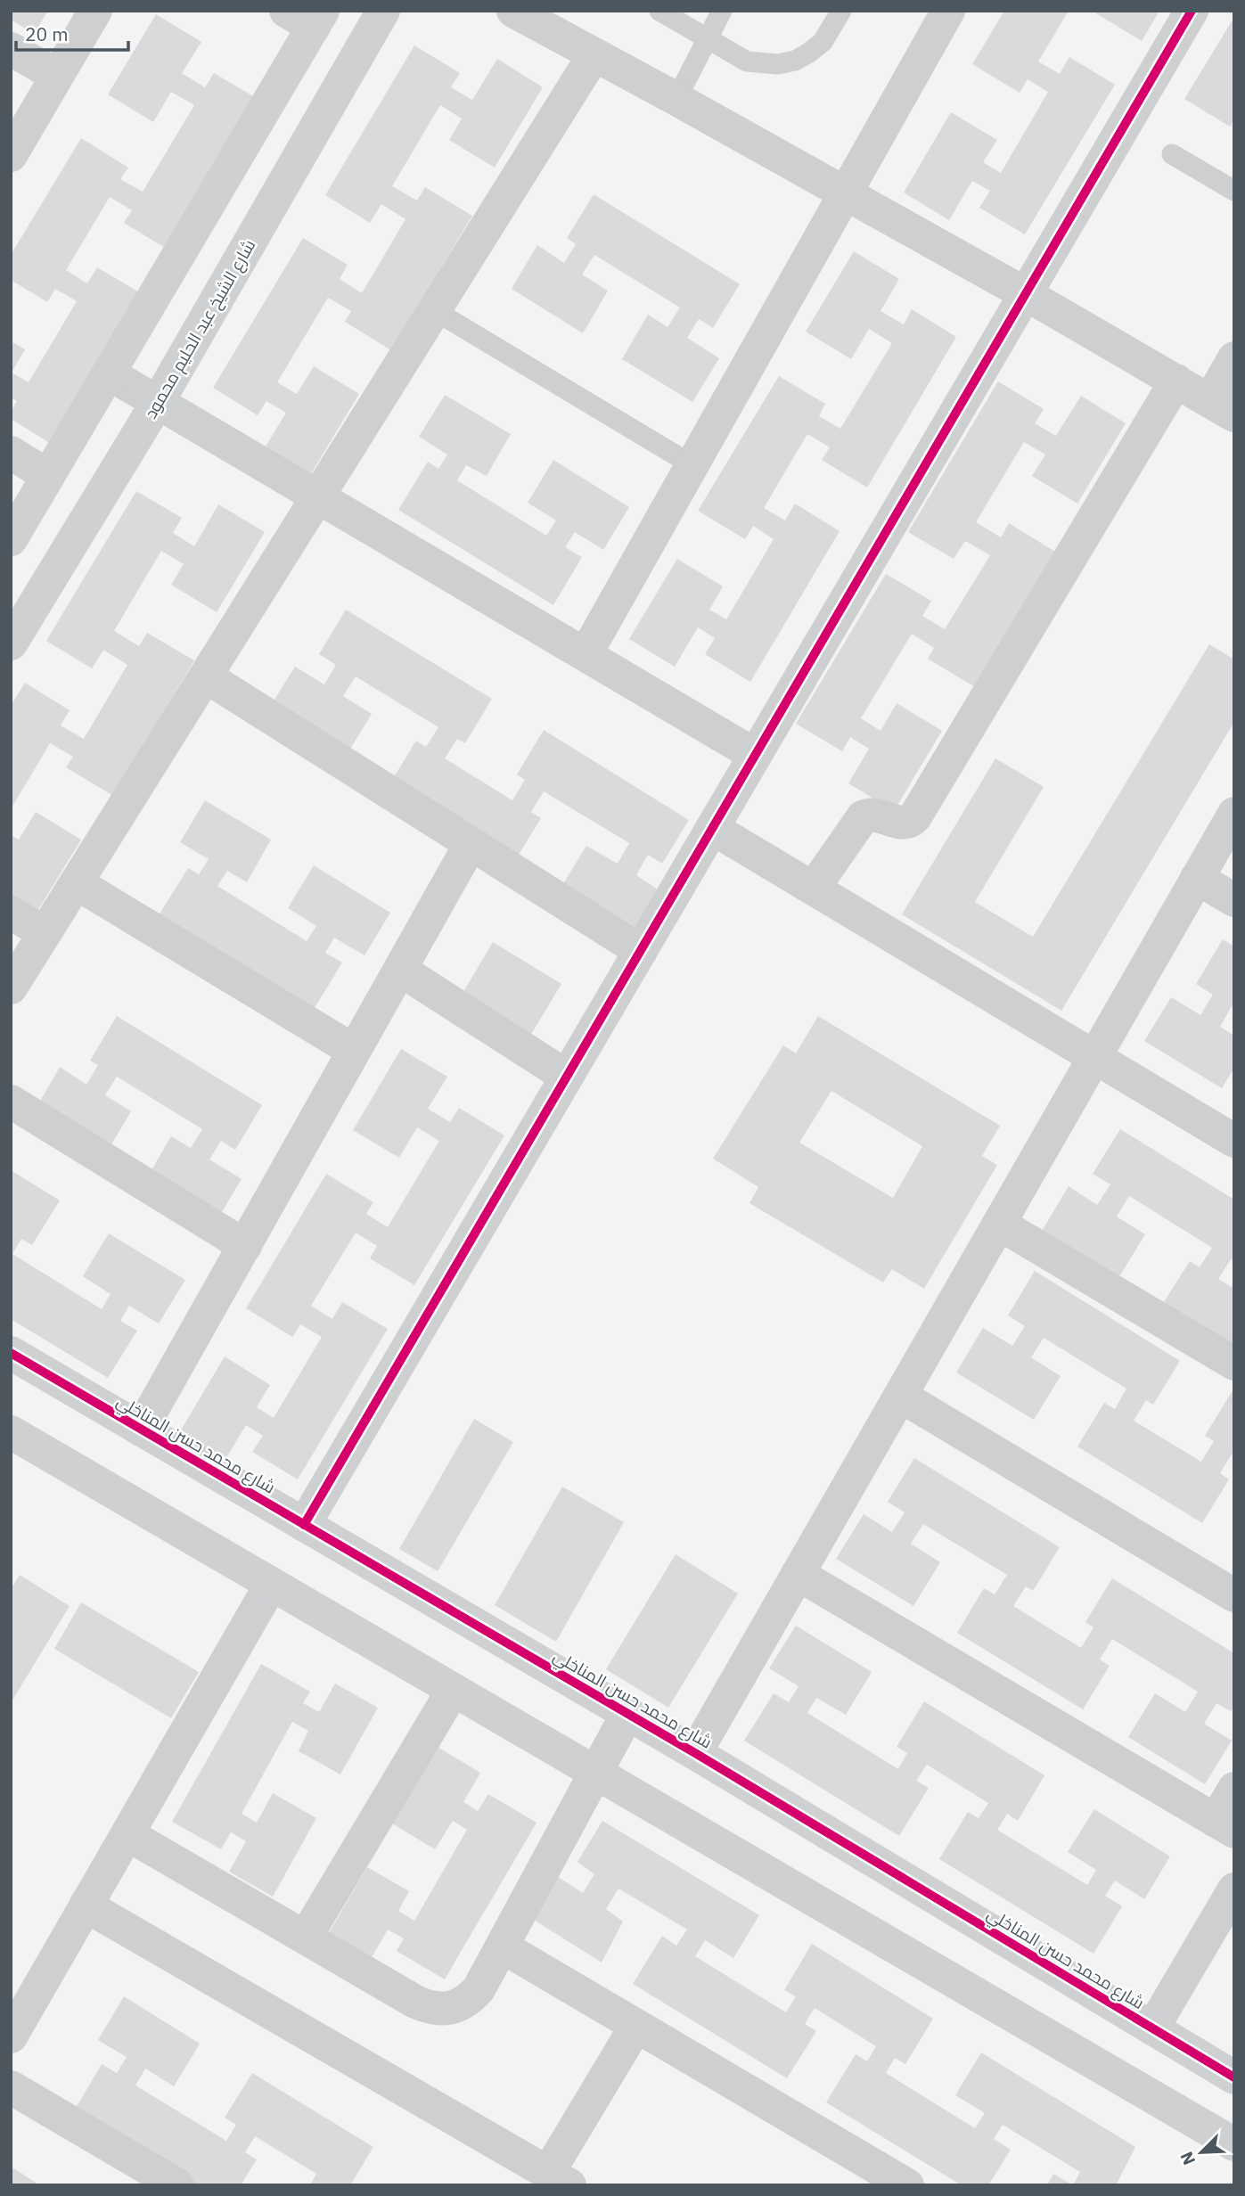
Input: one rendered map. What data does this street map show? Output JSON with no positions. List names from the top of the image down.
{
  "streets": {
    "street": ["شارع الشيخ عبد الحليم محمود", "شارع محمد حسن المناخلي"]
  },
  "scale_bar": "20 m",
  "north": "bottom left"
}
